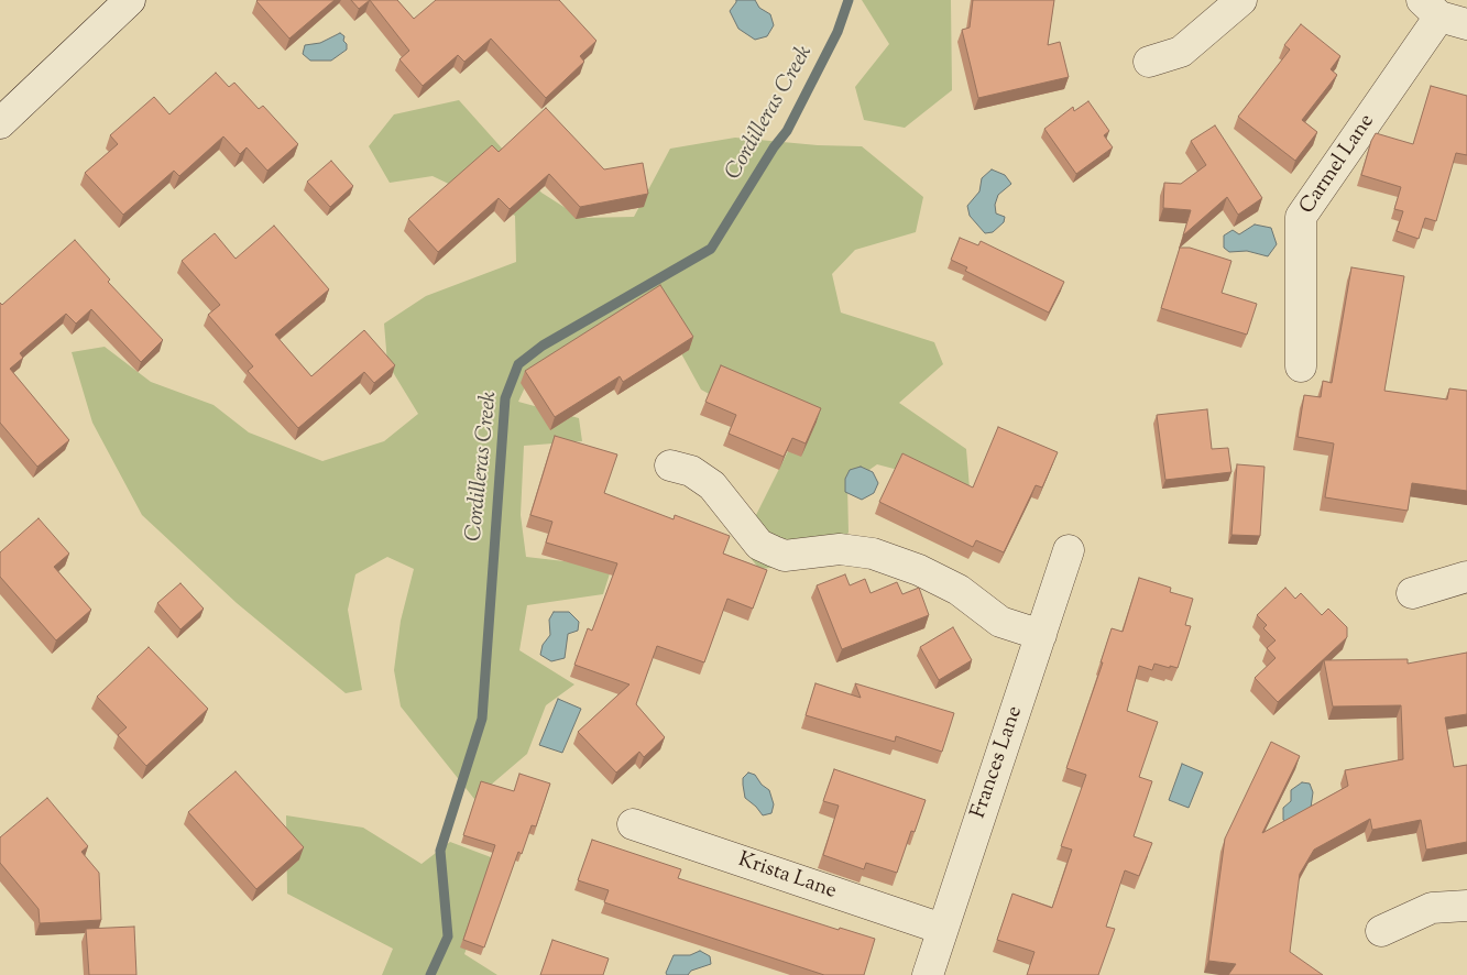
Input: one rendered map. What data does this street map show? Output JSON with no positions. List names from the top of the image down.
{
  "streets": {
    "street": ["Carmel Lane", "Frances Lane", "Krista Lane"]
  },
  "crossings": [
    ["Frances Lane", "Krista Lane"]
  ],
  "water": ["Cordilleras Creek"]
}
